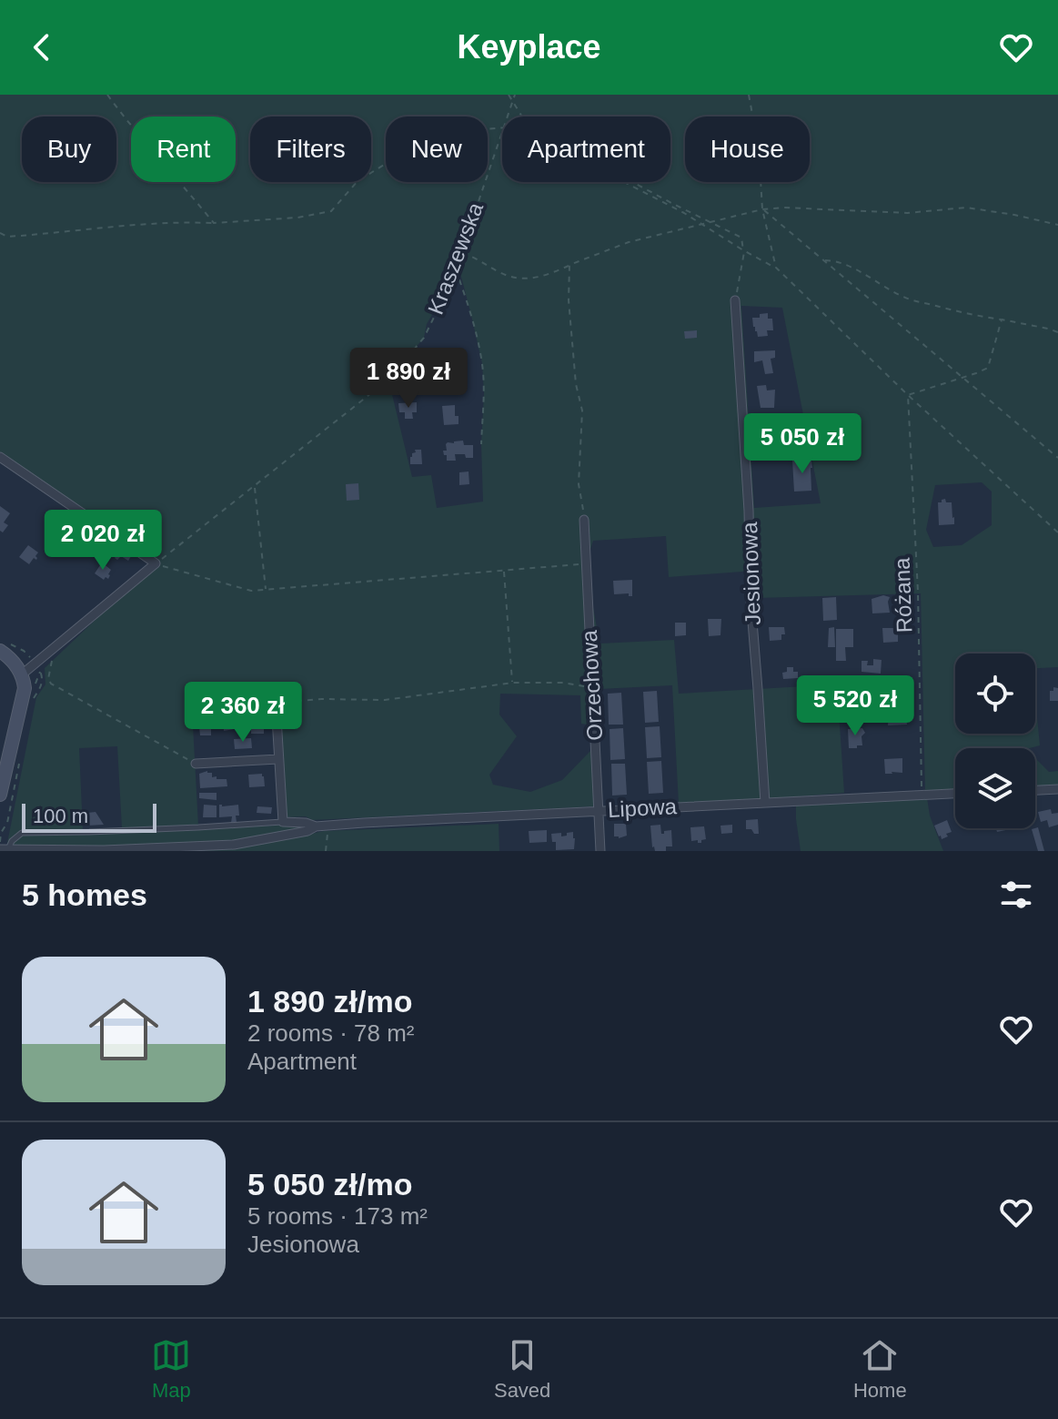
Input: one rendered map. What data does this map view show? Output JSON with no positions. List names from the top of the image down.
{
  "streets": {
    "street": ["Jesionowa", "Orzechowa", "Lipowa"],
    "path": ["Kraszewska", "Różana"]
  },
  "crossings": [
    ["Jesionowa", "Lipowa"],
    ["Różana", "Lipowa"],
    ["Orzechowa", "Lipowa"]
  ],
  "scale_bar": "100 m",
  "page": {
    "header": "Keyplace",
    "chip": [
      "Buy",
      "Rent",
      "Filters",
      "New",
      "Apartment",
      "House"
    ],
    "price": [
      "1 890 zł",
      "5 050 zł",
      "2 020 zł",
      "5 520 zł",
      "2 360 zł"
    ],
    "scale": "100 m",
    "heading": "5 homes",
    "list": [
      {
        "name": "1 890 zł/mo",
        "note": "2 rooms · 78 m² · Apartment"
      },
      {
        "name": "5 050 zł/mo",
        "note": "5 rooms · 173 m² · Jesionowa"
      }
    ],
    "tabs": ["Map", "Saved", "Home"]
  }
}
